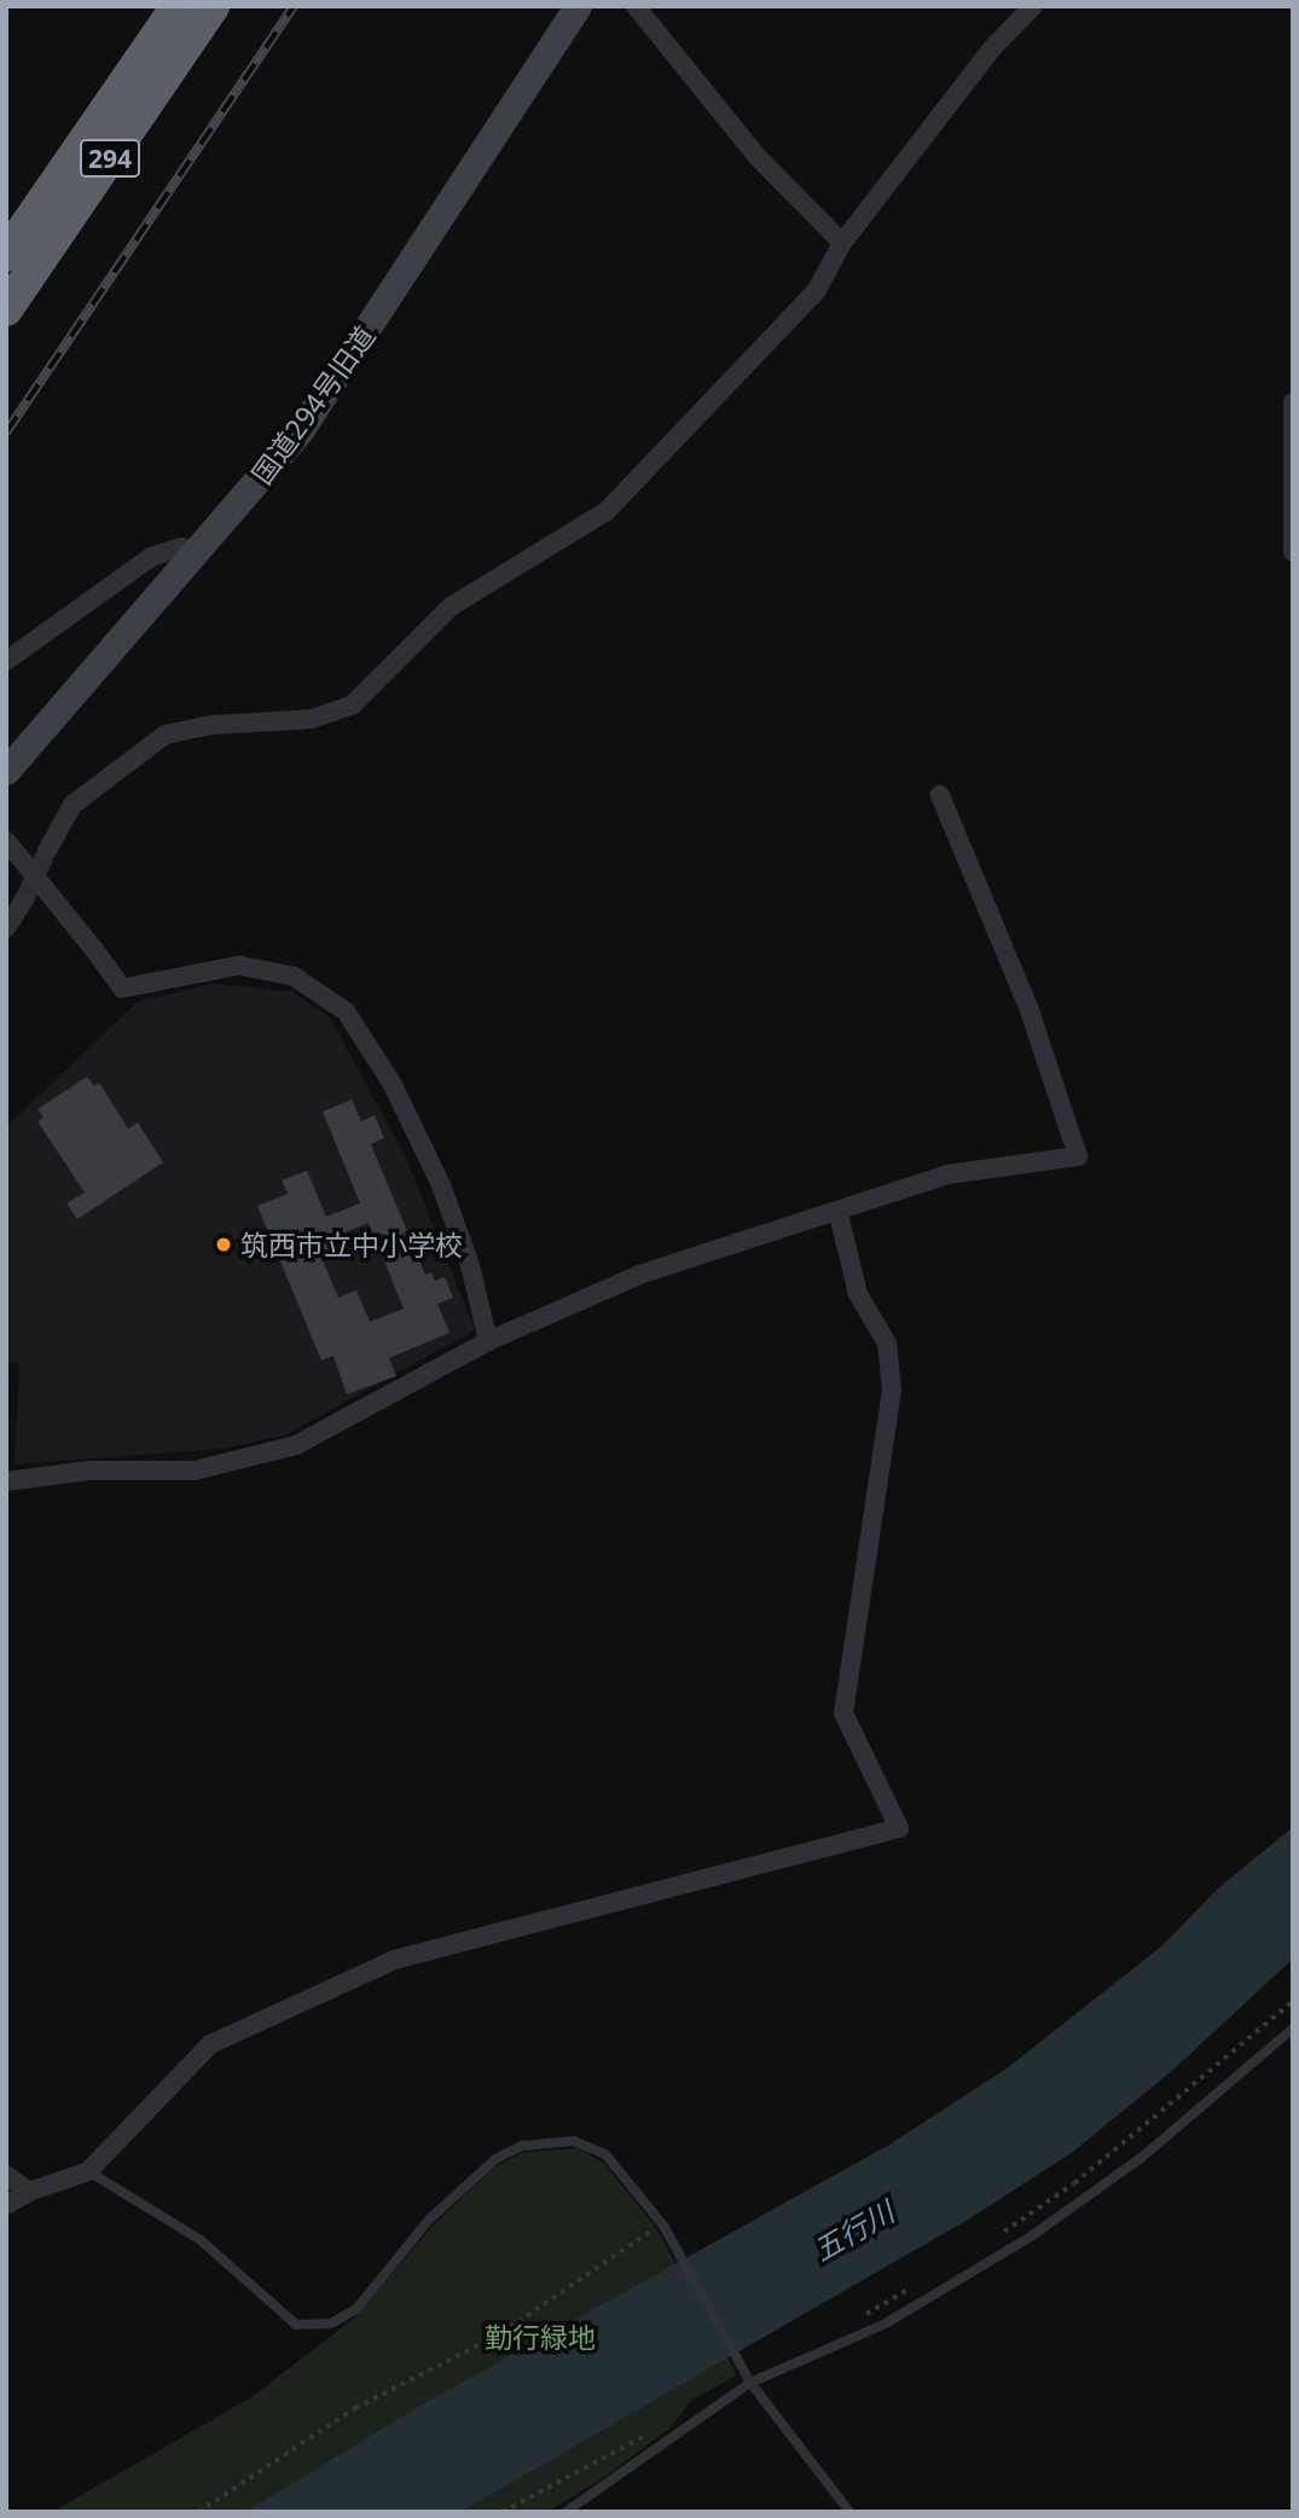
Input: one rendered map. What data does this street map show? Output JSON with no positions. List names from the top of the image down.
{
  "streets": {
    "highway": ["294"],
    "street": ["国道294号旧道"]
  },
  "water": ["五行川"],
  "parks": ["勤行緑地"],
  "places": ["筑西市立中小学校"]
}
